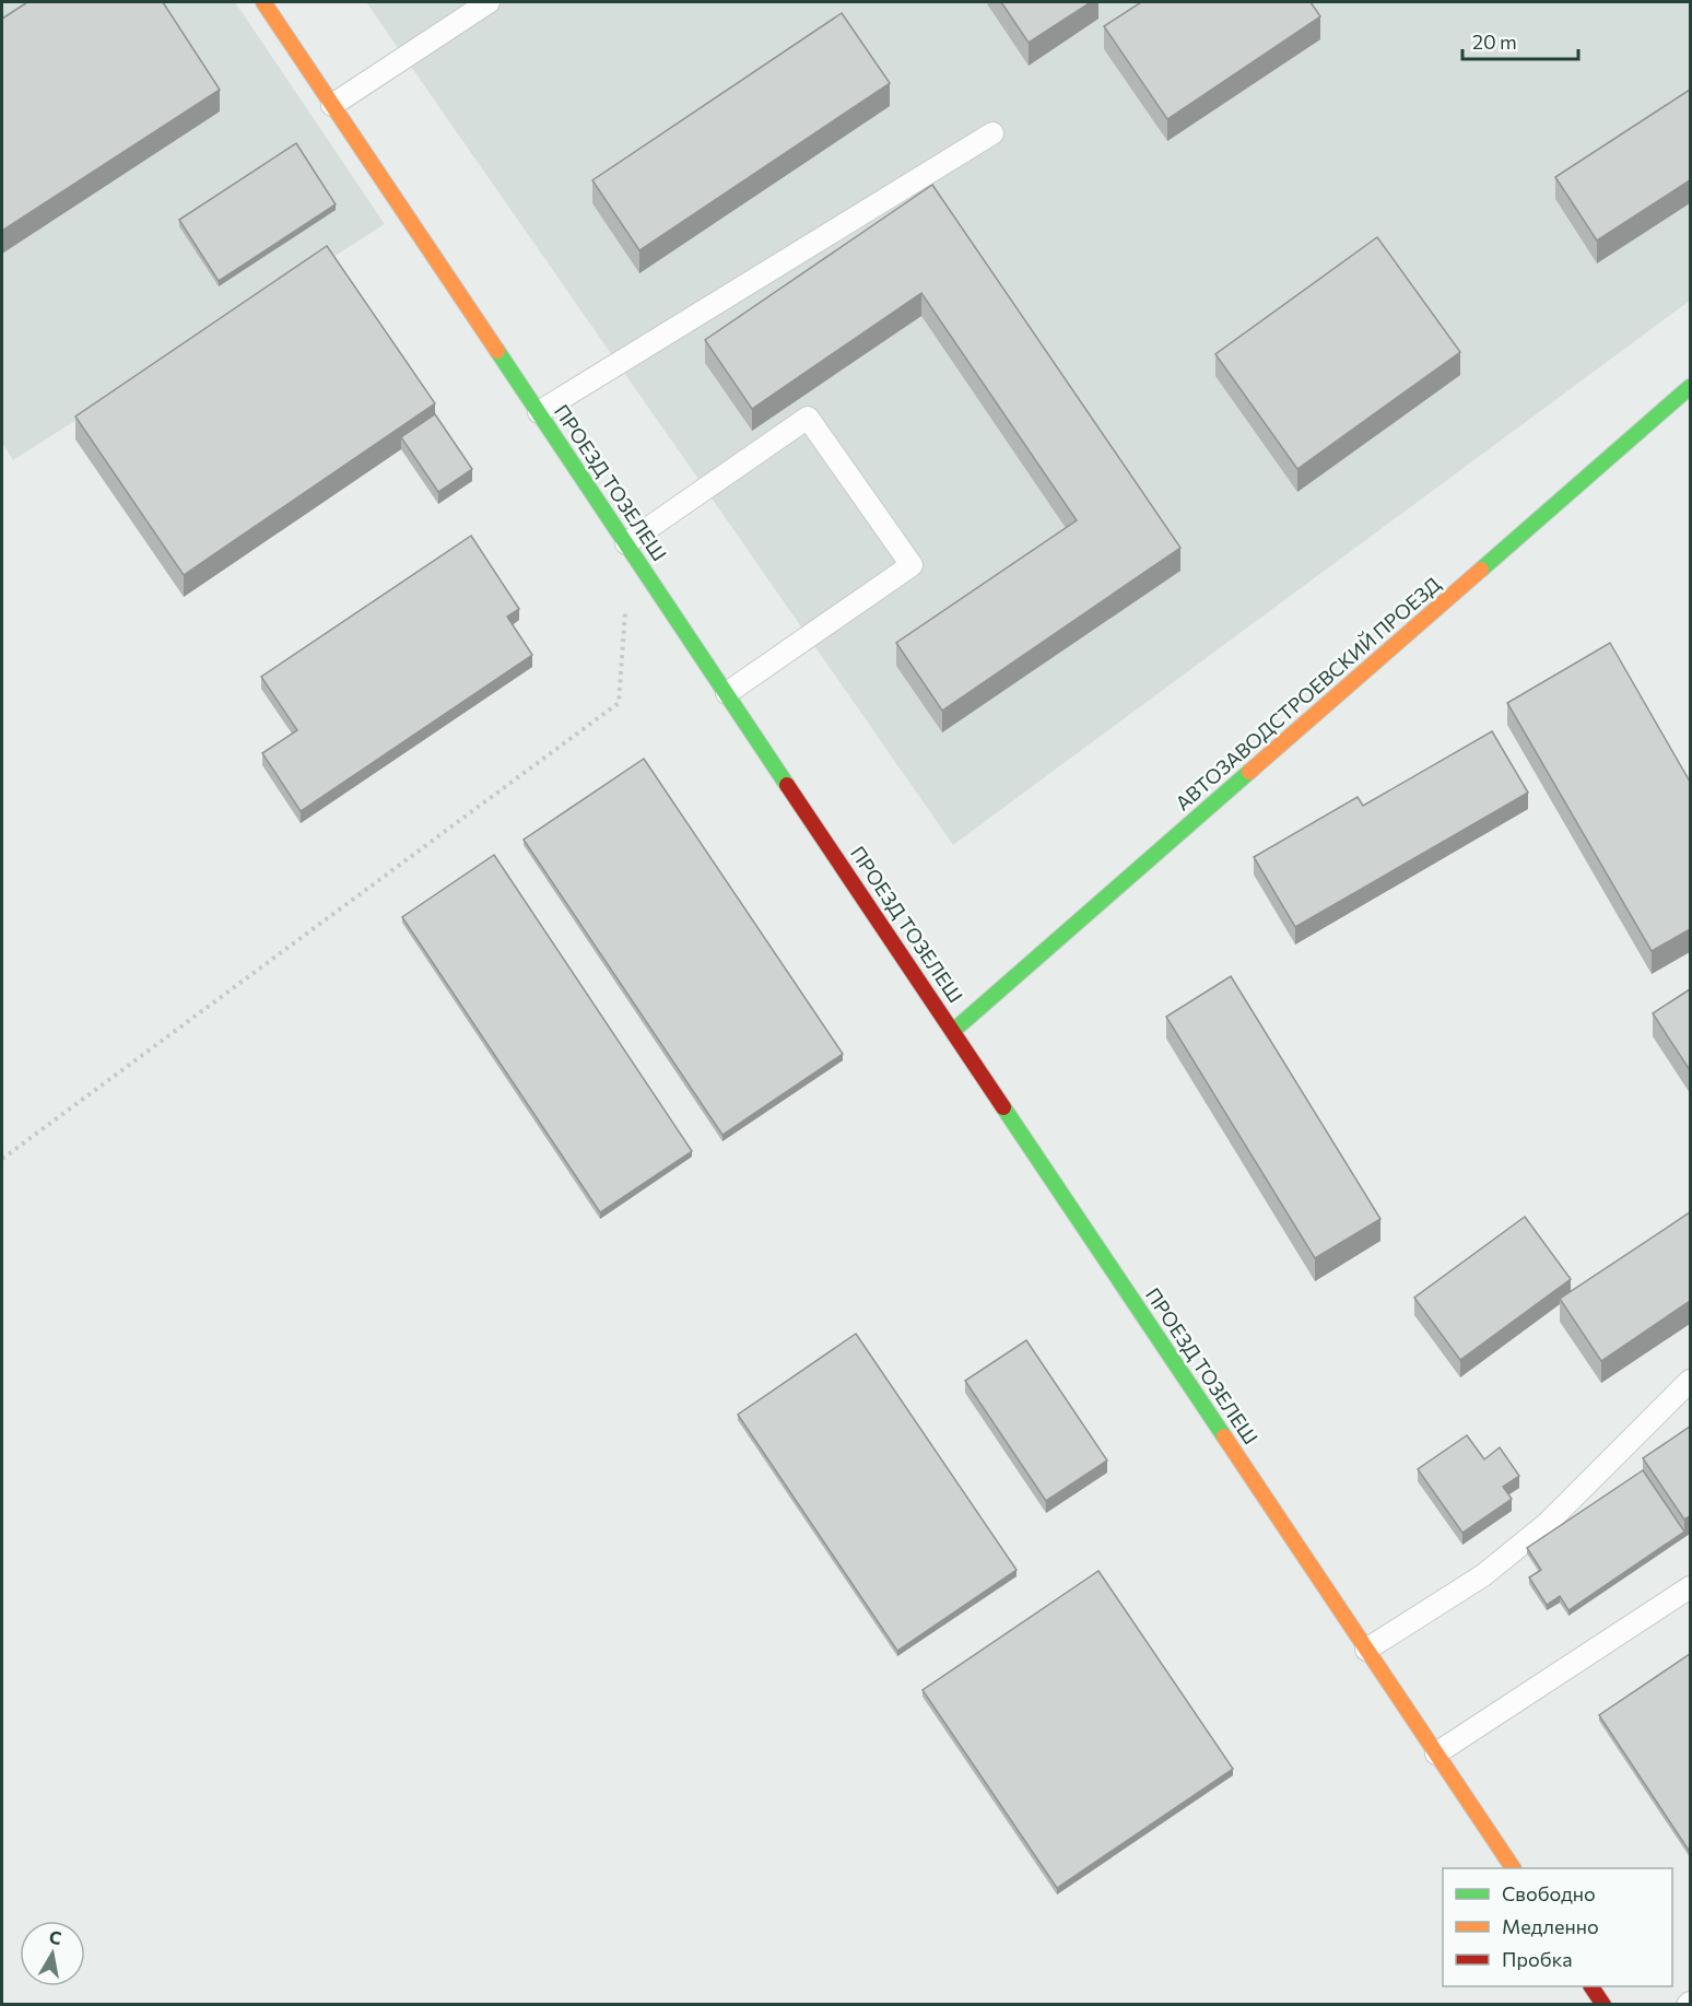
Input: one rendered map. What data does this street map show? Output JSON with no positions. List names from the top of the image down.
{
  "streets": {
    "street": ["ПРОЕЗД ТОЗЕЛЕШ", "АВТОЗАВОДСТРОЕВСКИЙ ПРОЕЗД"]
  },
  "crossings": [
    ["ПРОЕЗД ТОЗЕЛЕШ", "АВТОЗАВОДСТРОЕВСКИЙ ПРОЕЗД"]
  ],
  "legend": ["Свободно", "Медленно", "Пробка"],
  "scale_bar": "20 m",
  "north": "top"
}
